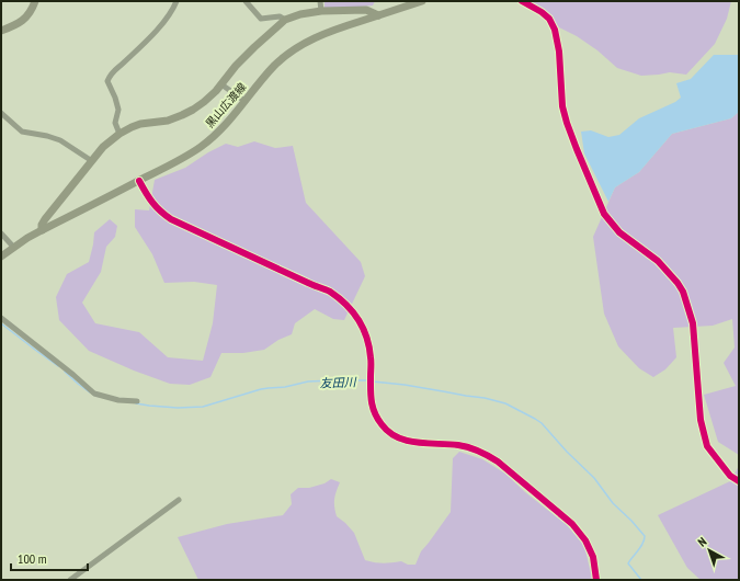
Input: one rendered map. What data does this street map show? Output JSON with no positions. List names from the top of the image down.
{
  "streets": {
    "street": ["黒山広渡線"]
  },
  "water": ["友田川"],
  "scale_bar": "100 m",
  "north": "top left"
}
